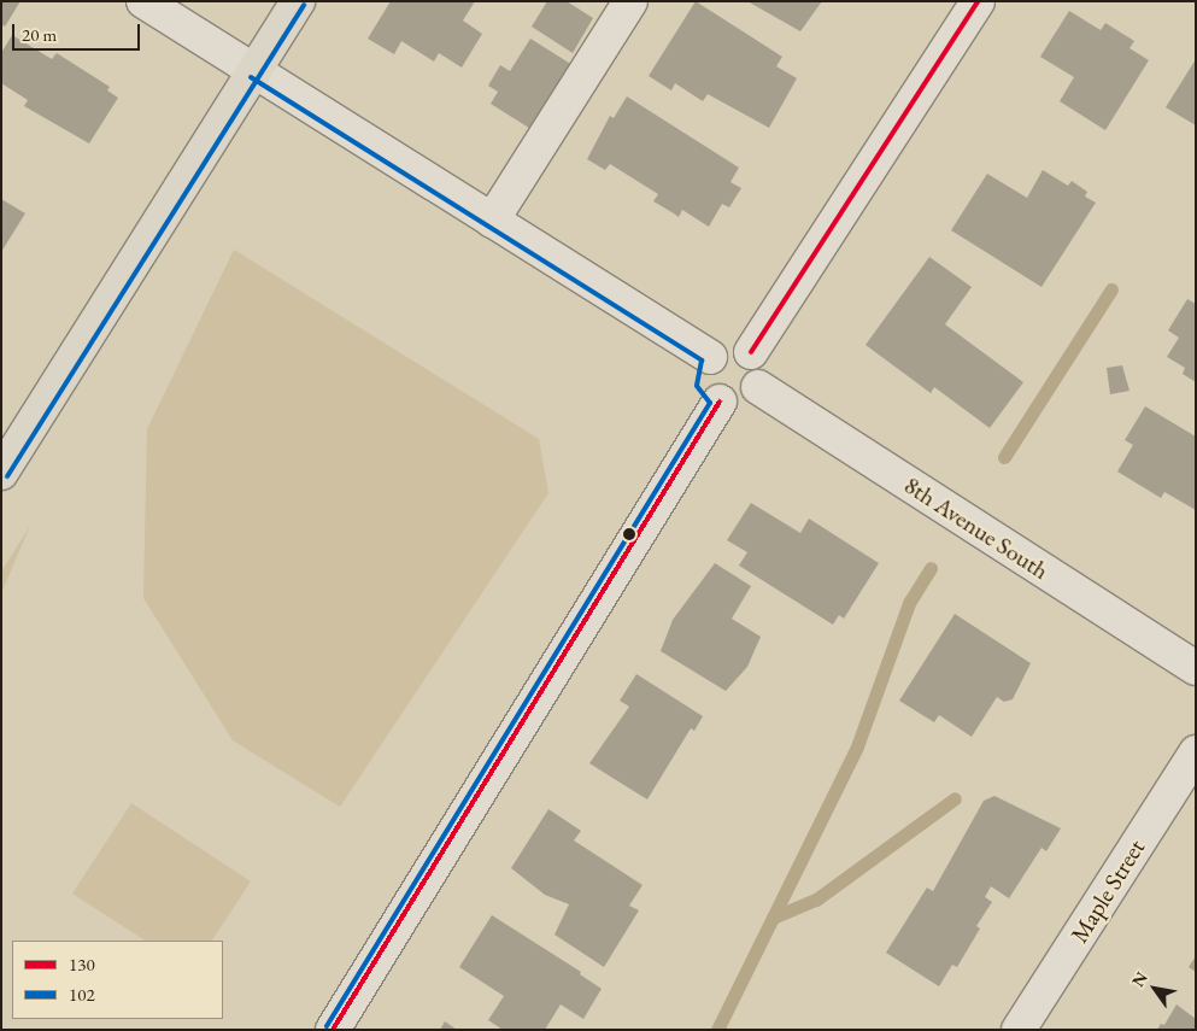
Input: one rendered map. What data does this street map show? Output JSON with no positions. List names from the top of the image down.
{
  "streets": {
    "street": ["8th Avenue South", "Maple Street"]
  },
  "lines": ["transit line 130", "transit line 102"],
  "legend": ["130", "102"],
  "scale_bar": "20 m",
  "north": "top left"
}
